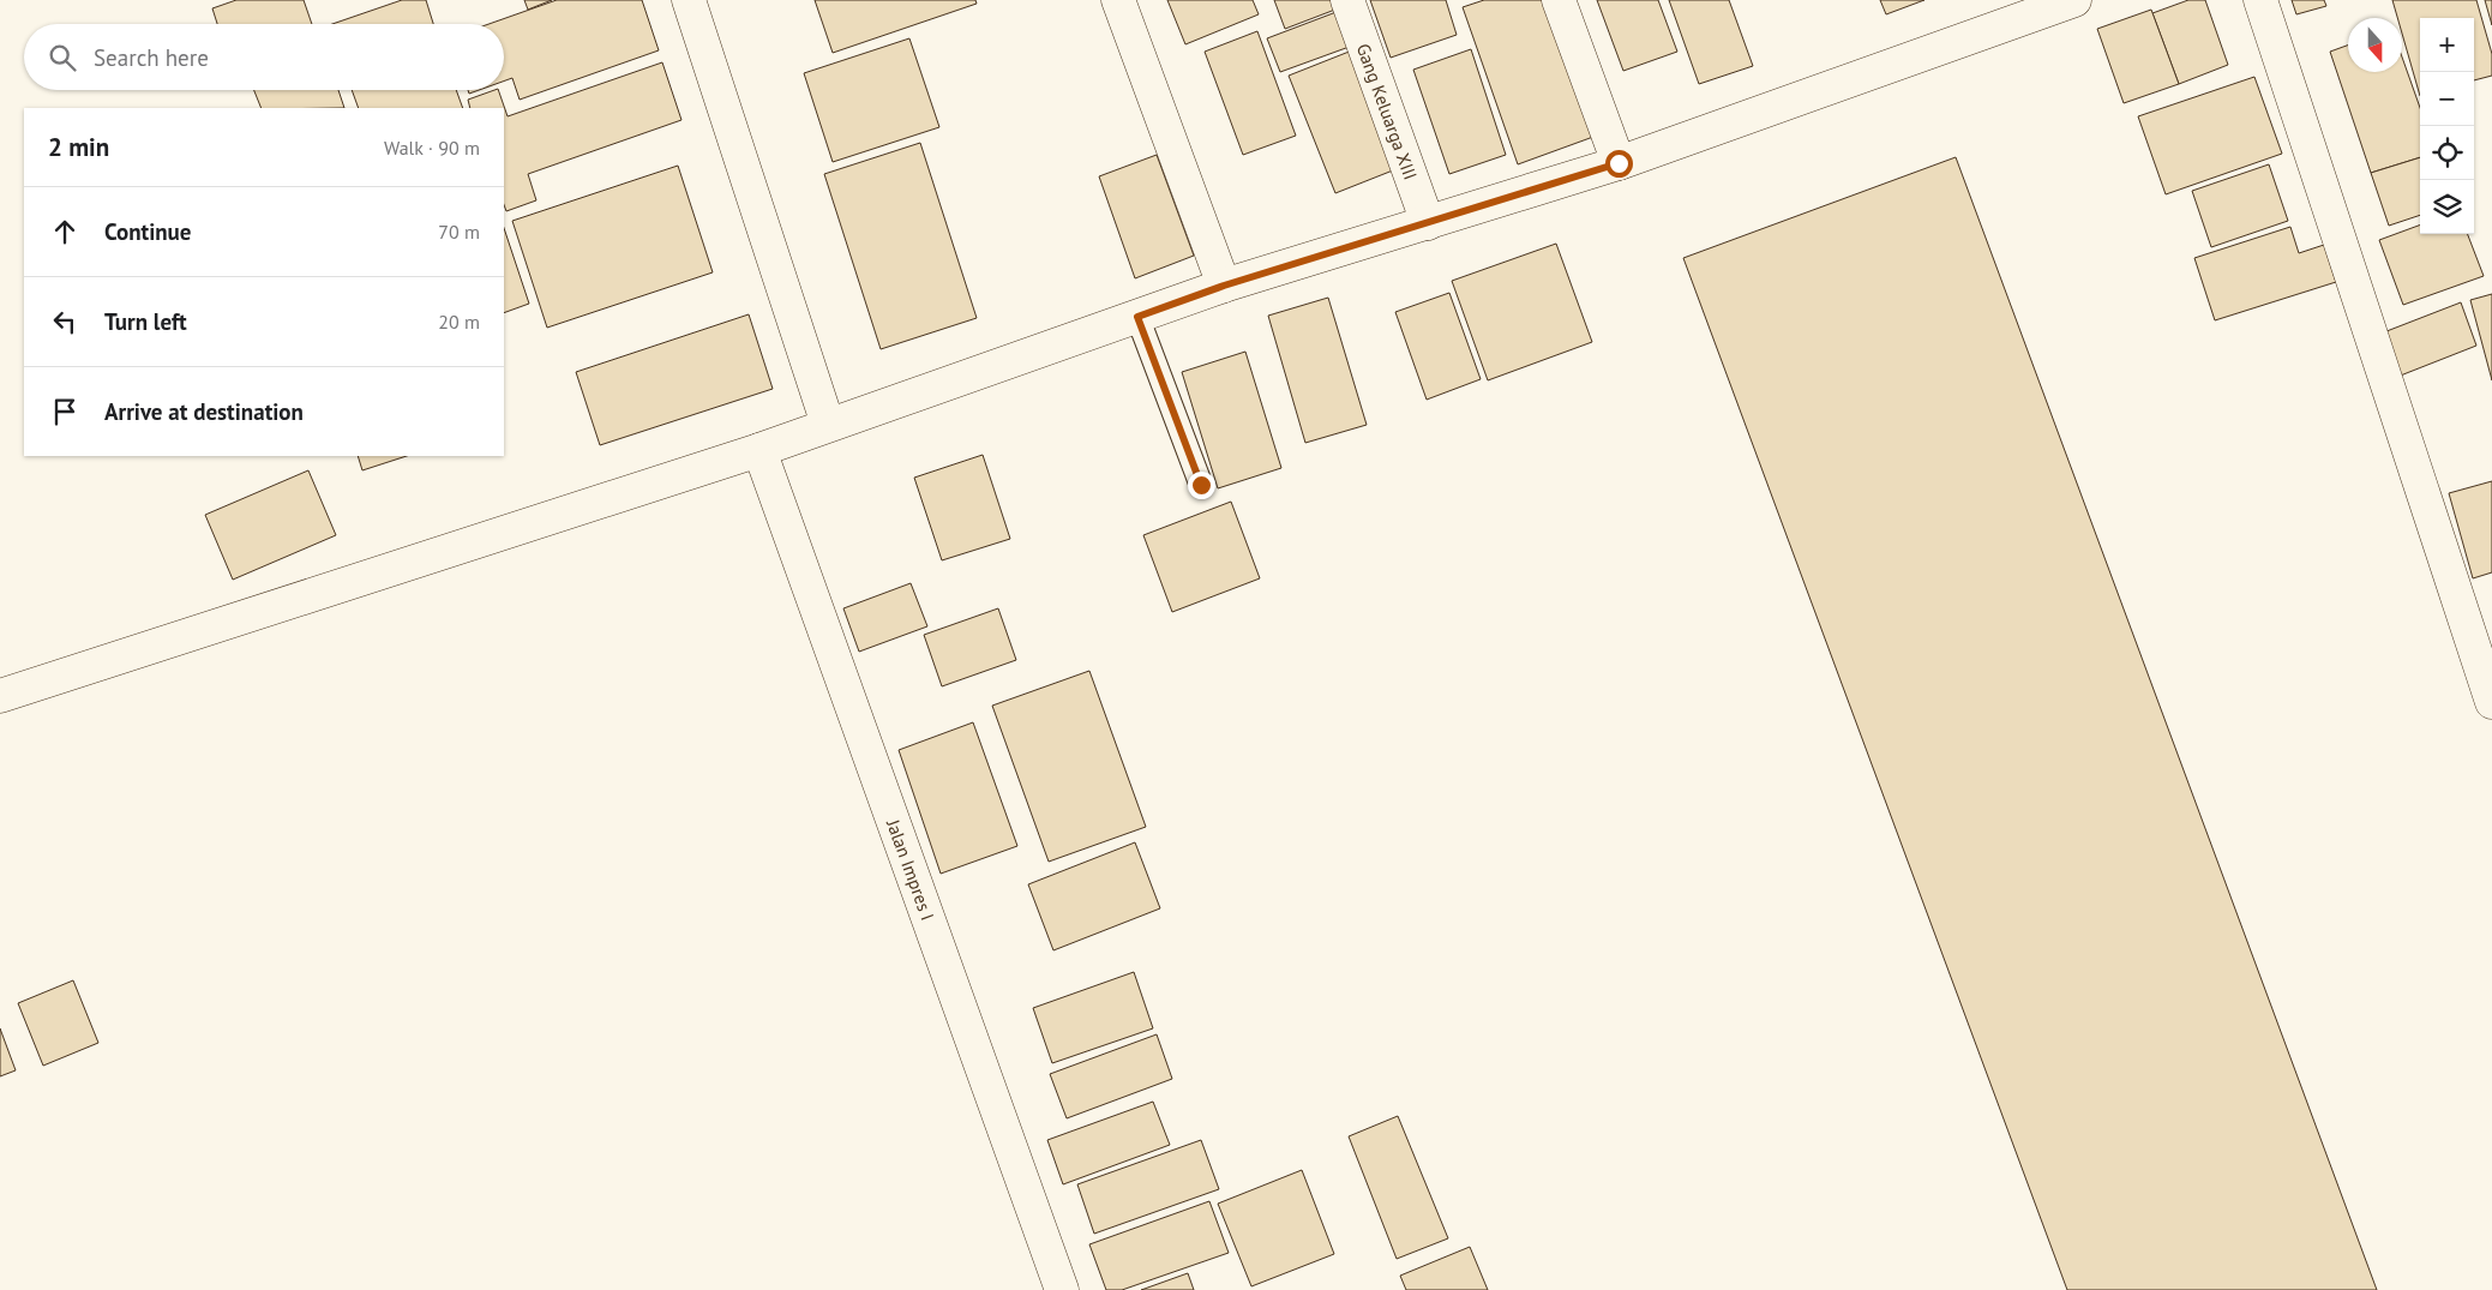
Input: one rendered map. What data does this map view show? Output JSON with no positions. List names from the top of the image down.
{
  "streets": {
    "street": ["Gang Keluarga XIII", "Jalan Impres I"]
  },
  "north": "bottom",
  "page": {
    "map_buttons": ["+", "−"],
    "search": "Search here",
    "heading": ["2 min", "Walk · 90 m"],
    "list": [
      ["Continue", "70 m"],
      ["Turn left", "20 m"],
      "Arrive at destination"
    ]
  }
}
